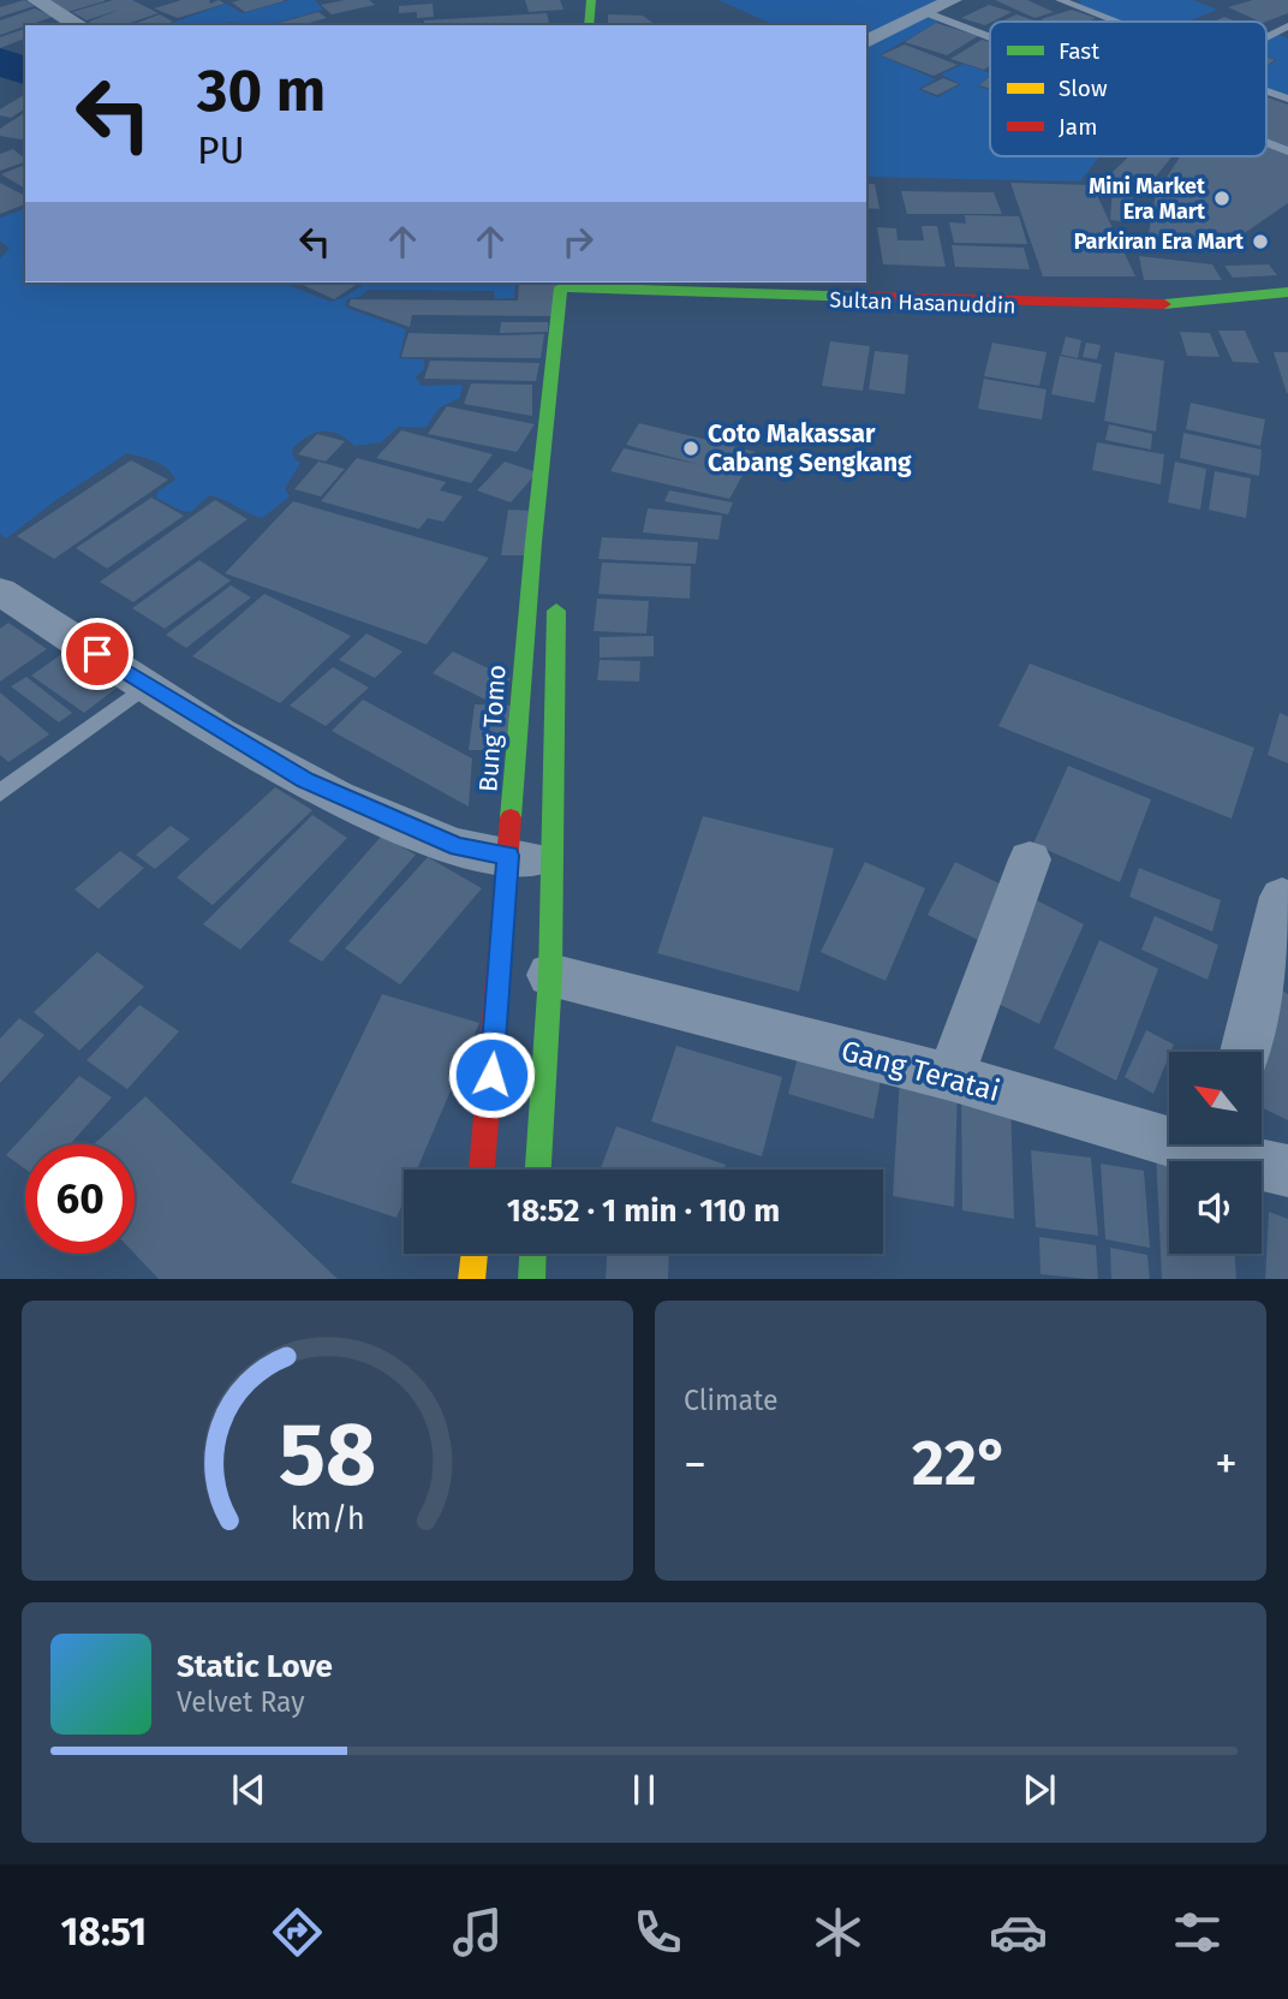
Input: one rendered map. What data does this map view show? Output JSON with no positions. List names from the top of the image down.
{
  "streets": {
    "main road": ["Sultan Hasanuddin", "Bung Tomo"],
    "street": ["Gang Teratai"]
  },
  "crossings": [
    ["Sultan Hasanuddin", "Bung Tomo"]
  ],
  "places": ["Mini Market Era Mart", "Parkiran Era Mart", "Coto Makassar Cabang Sengkang"],
  "legend": ["Fast", "Slow", "Jam"],
  "north": "top left",
  "page": {
    "turn": ["30 m", "PU"],
    "limit": "60",
    "trip": "18:52 · 1 min · 110 m",
    "tile": "Climate",
    "heat": ["−", "22°", "+"],
    "song": ["Static Love", "Velvet Ray"],
    "tabs": "18:51",
    "gauge": ["58", "km/h"]
  }
}
